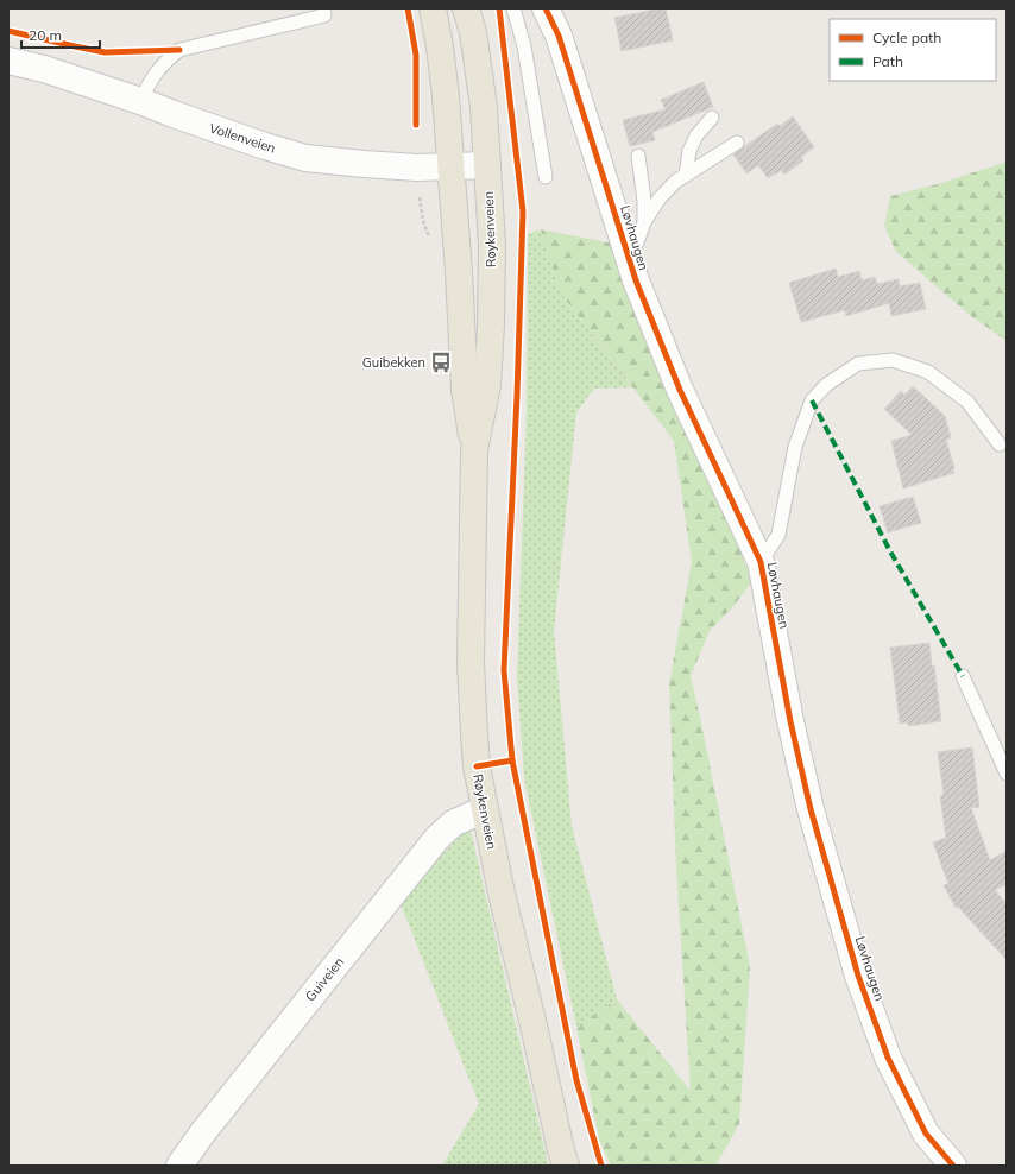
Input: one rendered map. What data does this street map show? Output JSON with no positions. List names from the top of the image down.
{
  "streets": {
    "main road": ["Røykenveien"],
    "street": ["Vollenveien", "Løvhaugen", "Guiveien"]
  },
  "crossings": [
    ["Vollenveien", "Røykenveien"],
    ["Røykenveien", "Guiveien"]
  ],
  "places": {
    "bus stop": ["Guibekken"]
  },
  "legend": ["Cycle path", "Path"],
  "scale_bar": "20 m"
}
